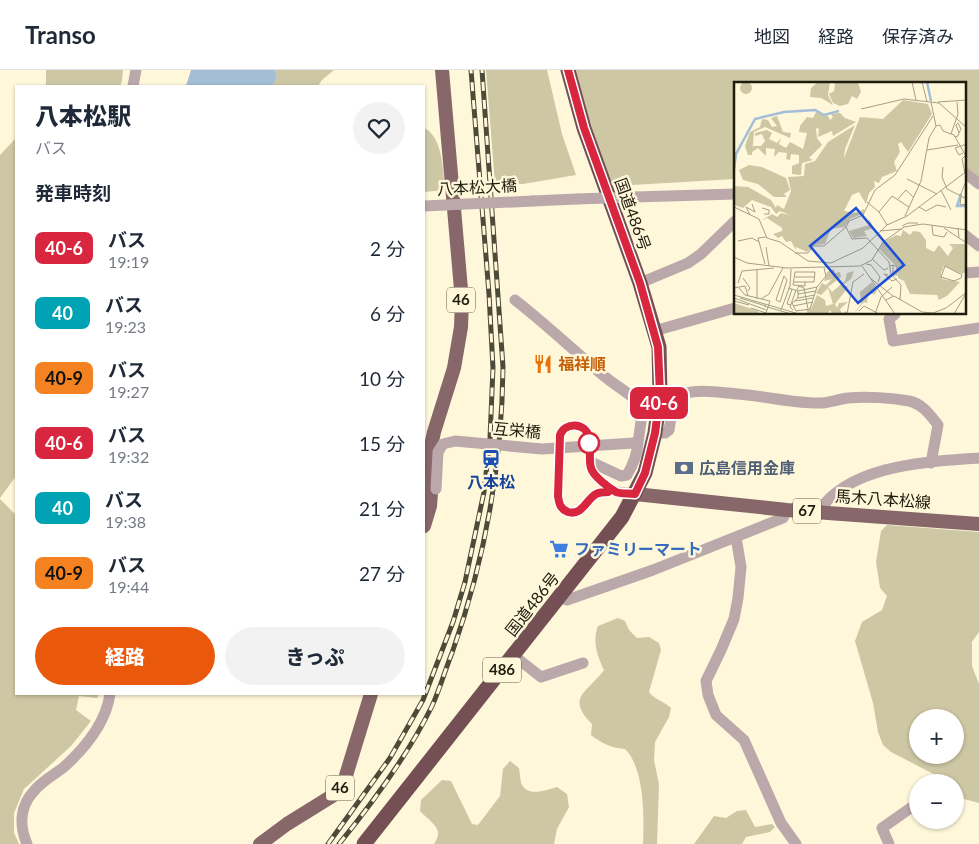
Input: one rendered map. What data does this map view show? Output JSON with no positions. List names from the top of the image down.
{
  "streets": {
    "highway": ["国道486号", "486"],
    "main road": ["46", "馬木八本松線", "67"],
    "street": ["八本松大橋", "互栄橋"]
  },
  "crossings": [
    ["国道486号", "馬木八本松線"],
    ["46", "互栄橋"]
  ],
  "places": {
    "restaurant": ["福祥順"],
    "station": ["八本松"],
    "bank": ["広島信用金庫"],
    "supermarket": ["ファミリーマート"]
  },
  "lines": ["bus line 40-6"],
  "page": {
    "header": "Transo",
    "nav": ["地図", "経路", "保存済み"],
    "on_map": "40-6",
    "heading": [
      ["八本松駅", "バス"],
      "発車時刻"
    ],
    "list": [
      {
        "mark": "40-6",
        "name": "バス",
        "note": "19:19",
        "value": "2 分"
      },
      {
        "mark": "40",
        "name": "バス",
        "note": "19:23",
        "value": "6 分"
      },
      {
        "mark": "40-9",
        "name": "バス",
        "note": "19:27",
        "value": "10 分"
      },
      {
        "mark": "40-6",
        "name": "バス",
        "note": "19:32",
        "value": "15 分"
      },
      {
        "mark": "40",
        "name": "バス",
        "note": "19:38",
        "value": "21 分"
      },
      {
        "mark": "40-9",
        "name": "バス",
        "note": "19:44",
        "value": "27 分"
      }
    ],
    "buttons": ["経路", "きっぷ"],
    "map_buttons": ["+", "−"]
  }
}
